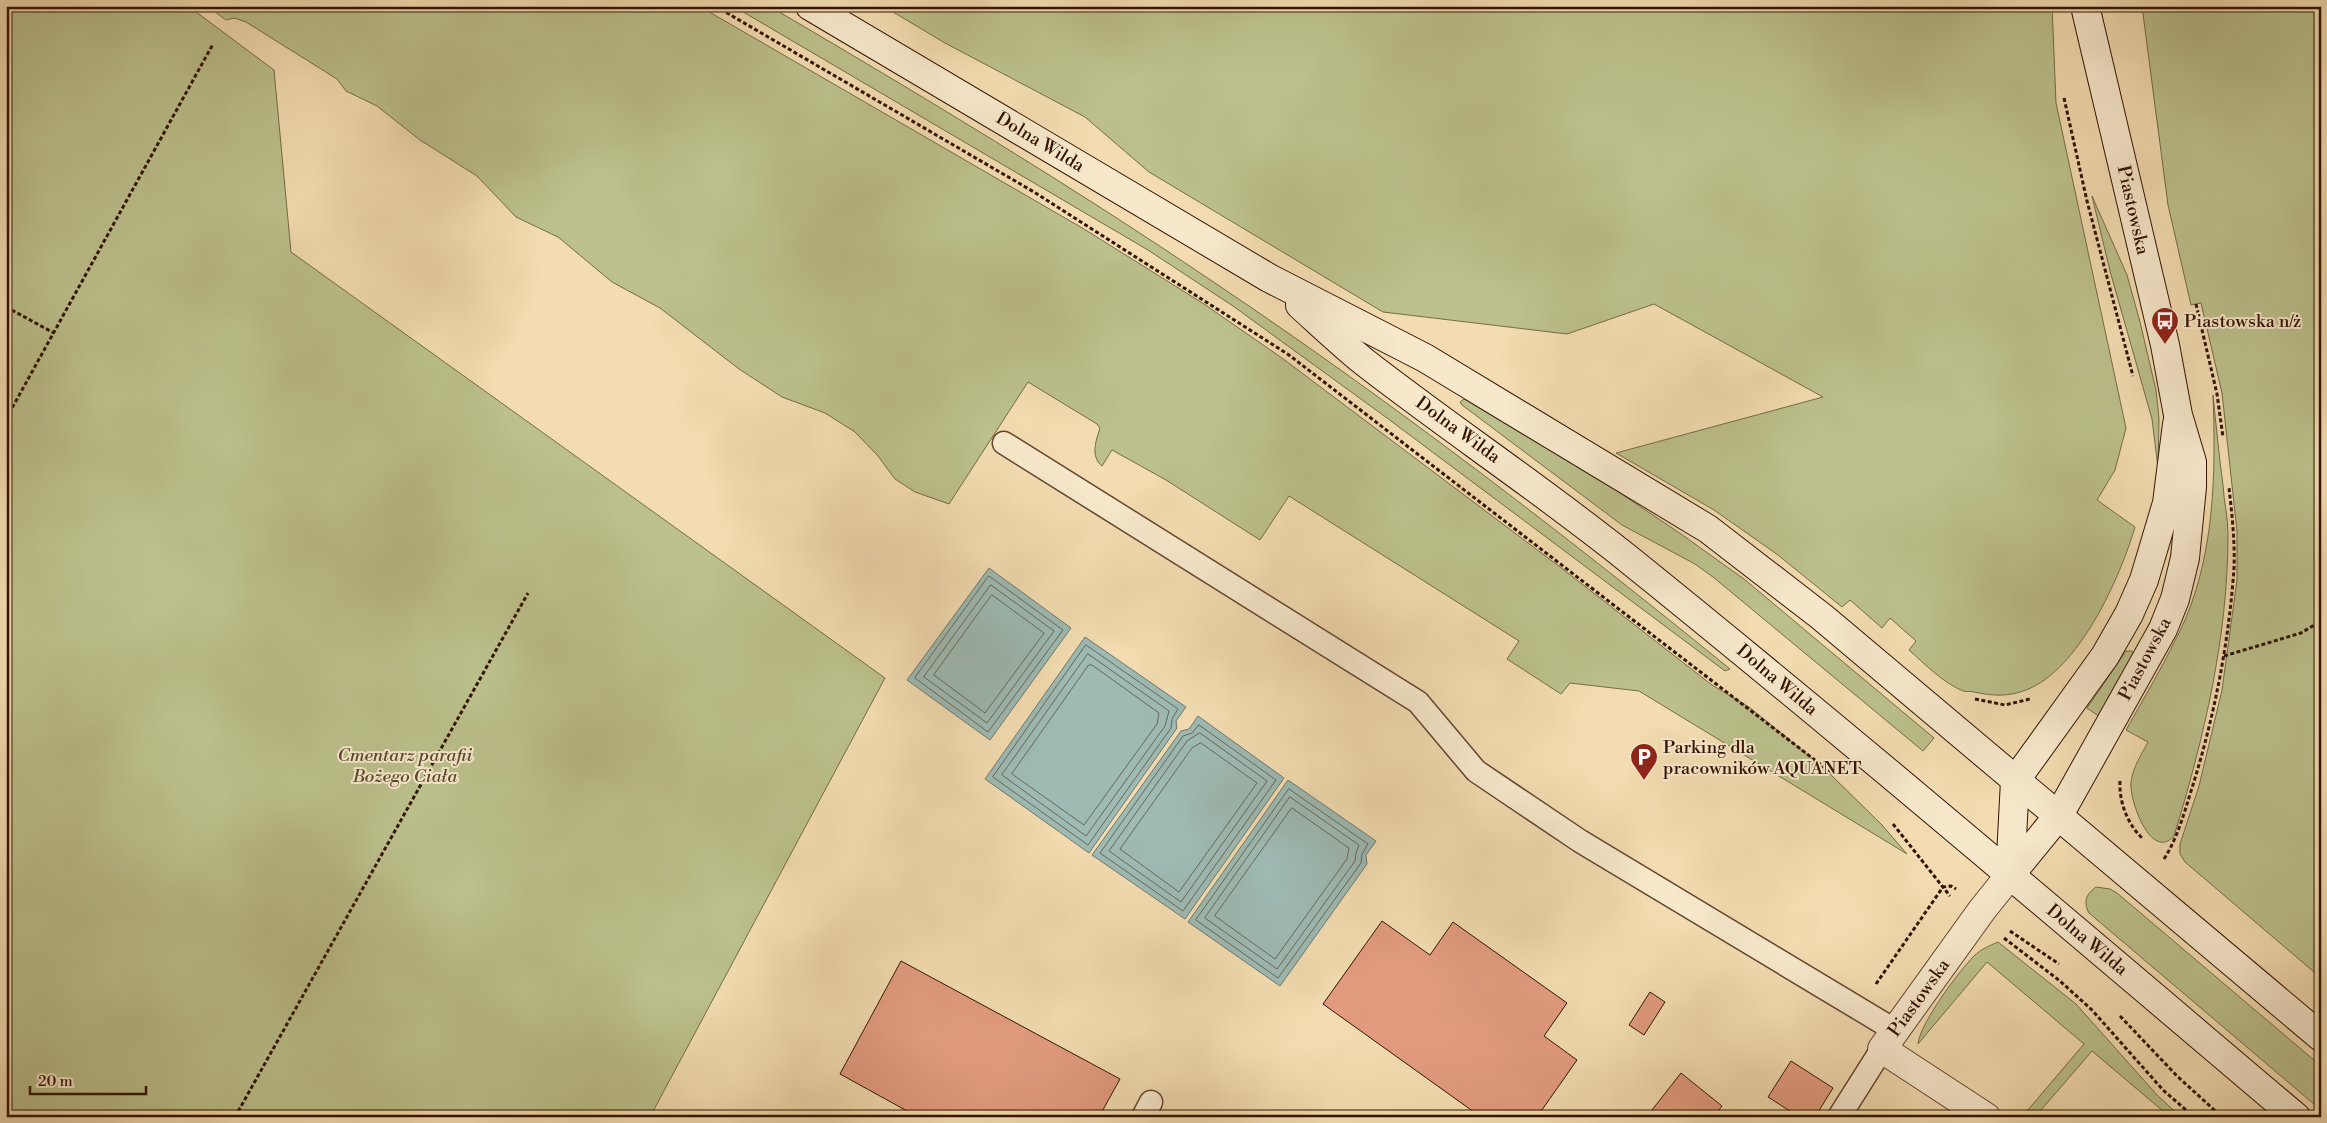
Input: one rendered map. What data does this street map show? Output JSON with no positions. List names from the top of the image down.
{
  "streets": {
    "main road": ["Dolna Wilda", "Piastowska"]
  },
  "crossings": [
    ["Dolna Wilda", "Piastowska"]
  ],
  "parks": ["Cmentarz parafii Bożego Ciała"],
  "places": {
    "bus stop": ["Piastowska n/ż"],
    "parking": ["Parking dla pracowników AQUANET"]
  },
  "scale_bar": "20 m"
}
